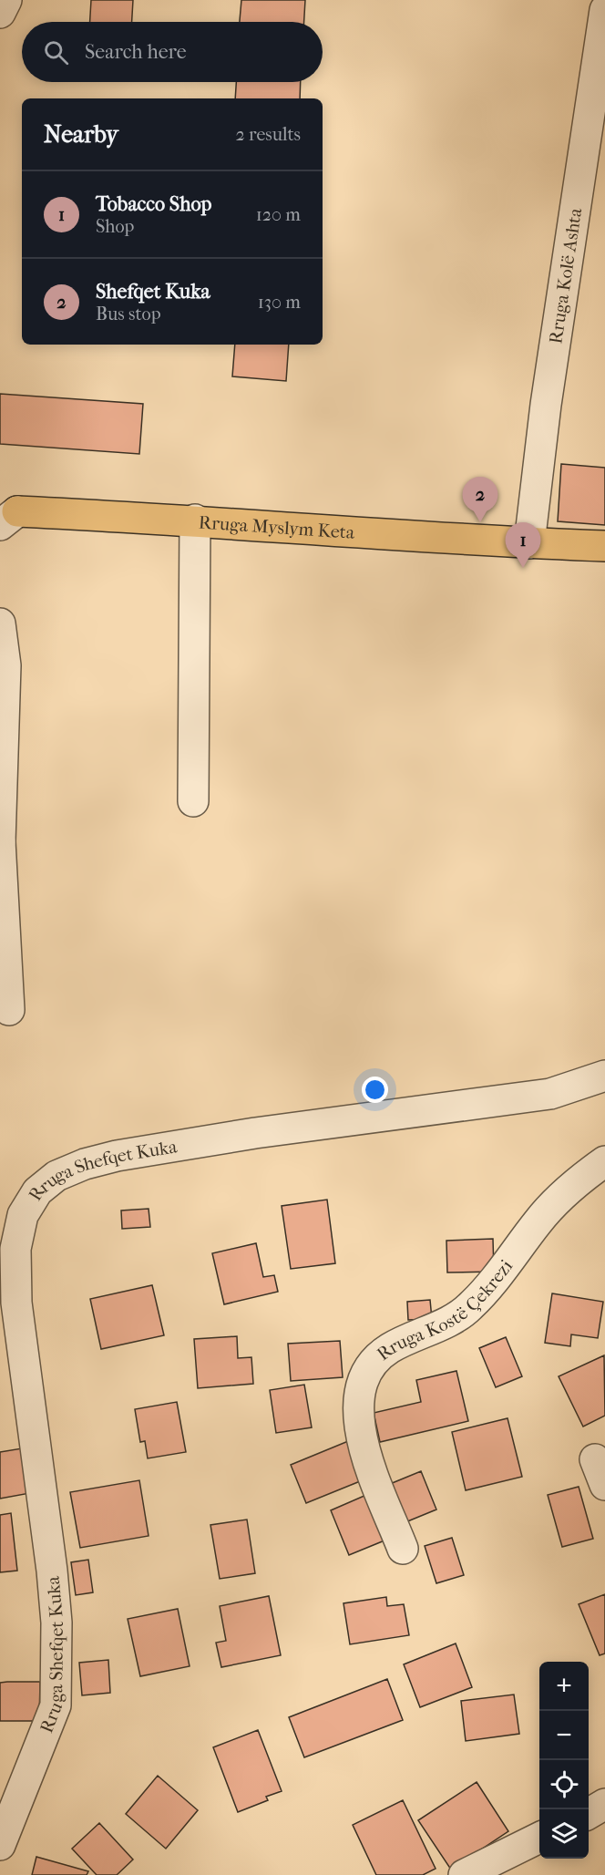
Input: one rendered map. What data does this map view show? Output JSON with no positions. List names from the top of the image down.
{
  "streets": {
    "main road": ["Rruga Myslym Keta"],
    "street": ["Rruga Kolë Ashta", "Rruga Shefqet Kuka", "Rruga Kostë Çekrezi"]
  },
  "crossings": [
    ["Rruga Kolë Ashta", "Rruga Myslym Keta"]
  ],
  "page": {
    "search": "Search here",
    "heading": ["Nearby", "2 results"],
    "list": [
      {
        "mark": "1",
        "name": "Tobacco Shop",
        "note": "Shop",
        "value": "120 m"
      },
      {
        "mark": "2",
        "name": "Shefqet Kuka",
        "note": "Bus stop",
        "value": "130 m"
      }
    ],
    "pins": ["2", "1"],
    "map_buttons": ["+", "−"]
  }
}
